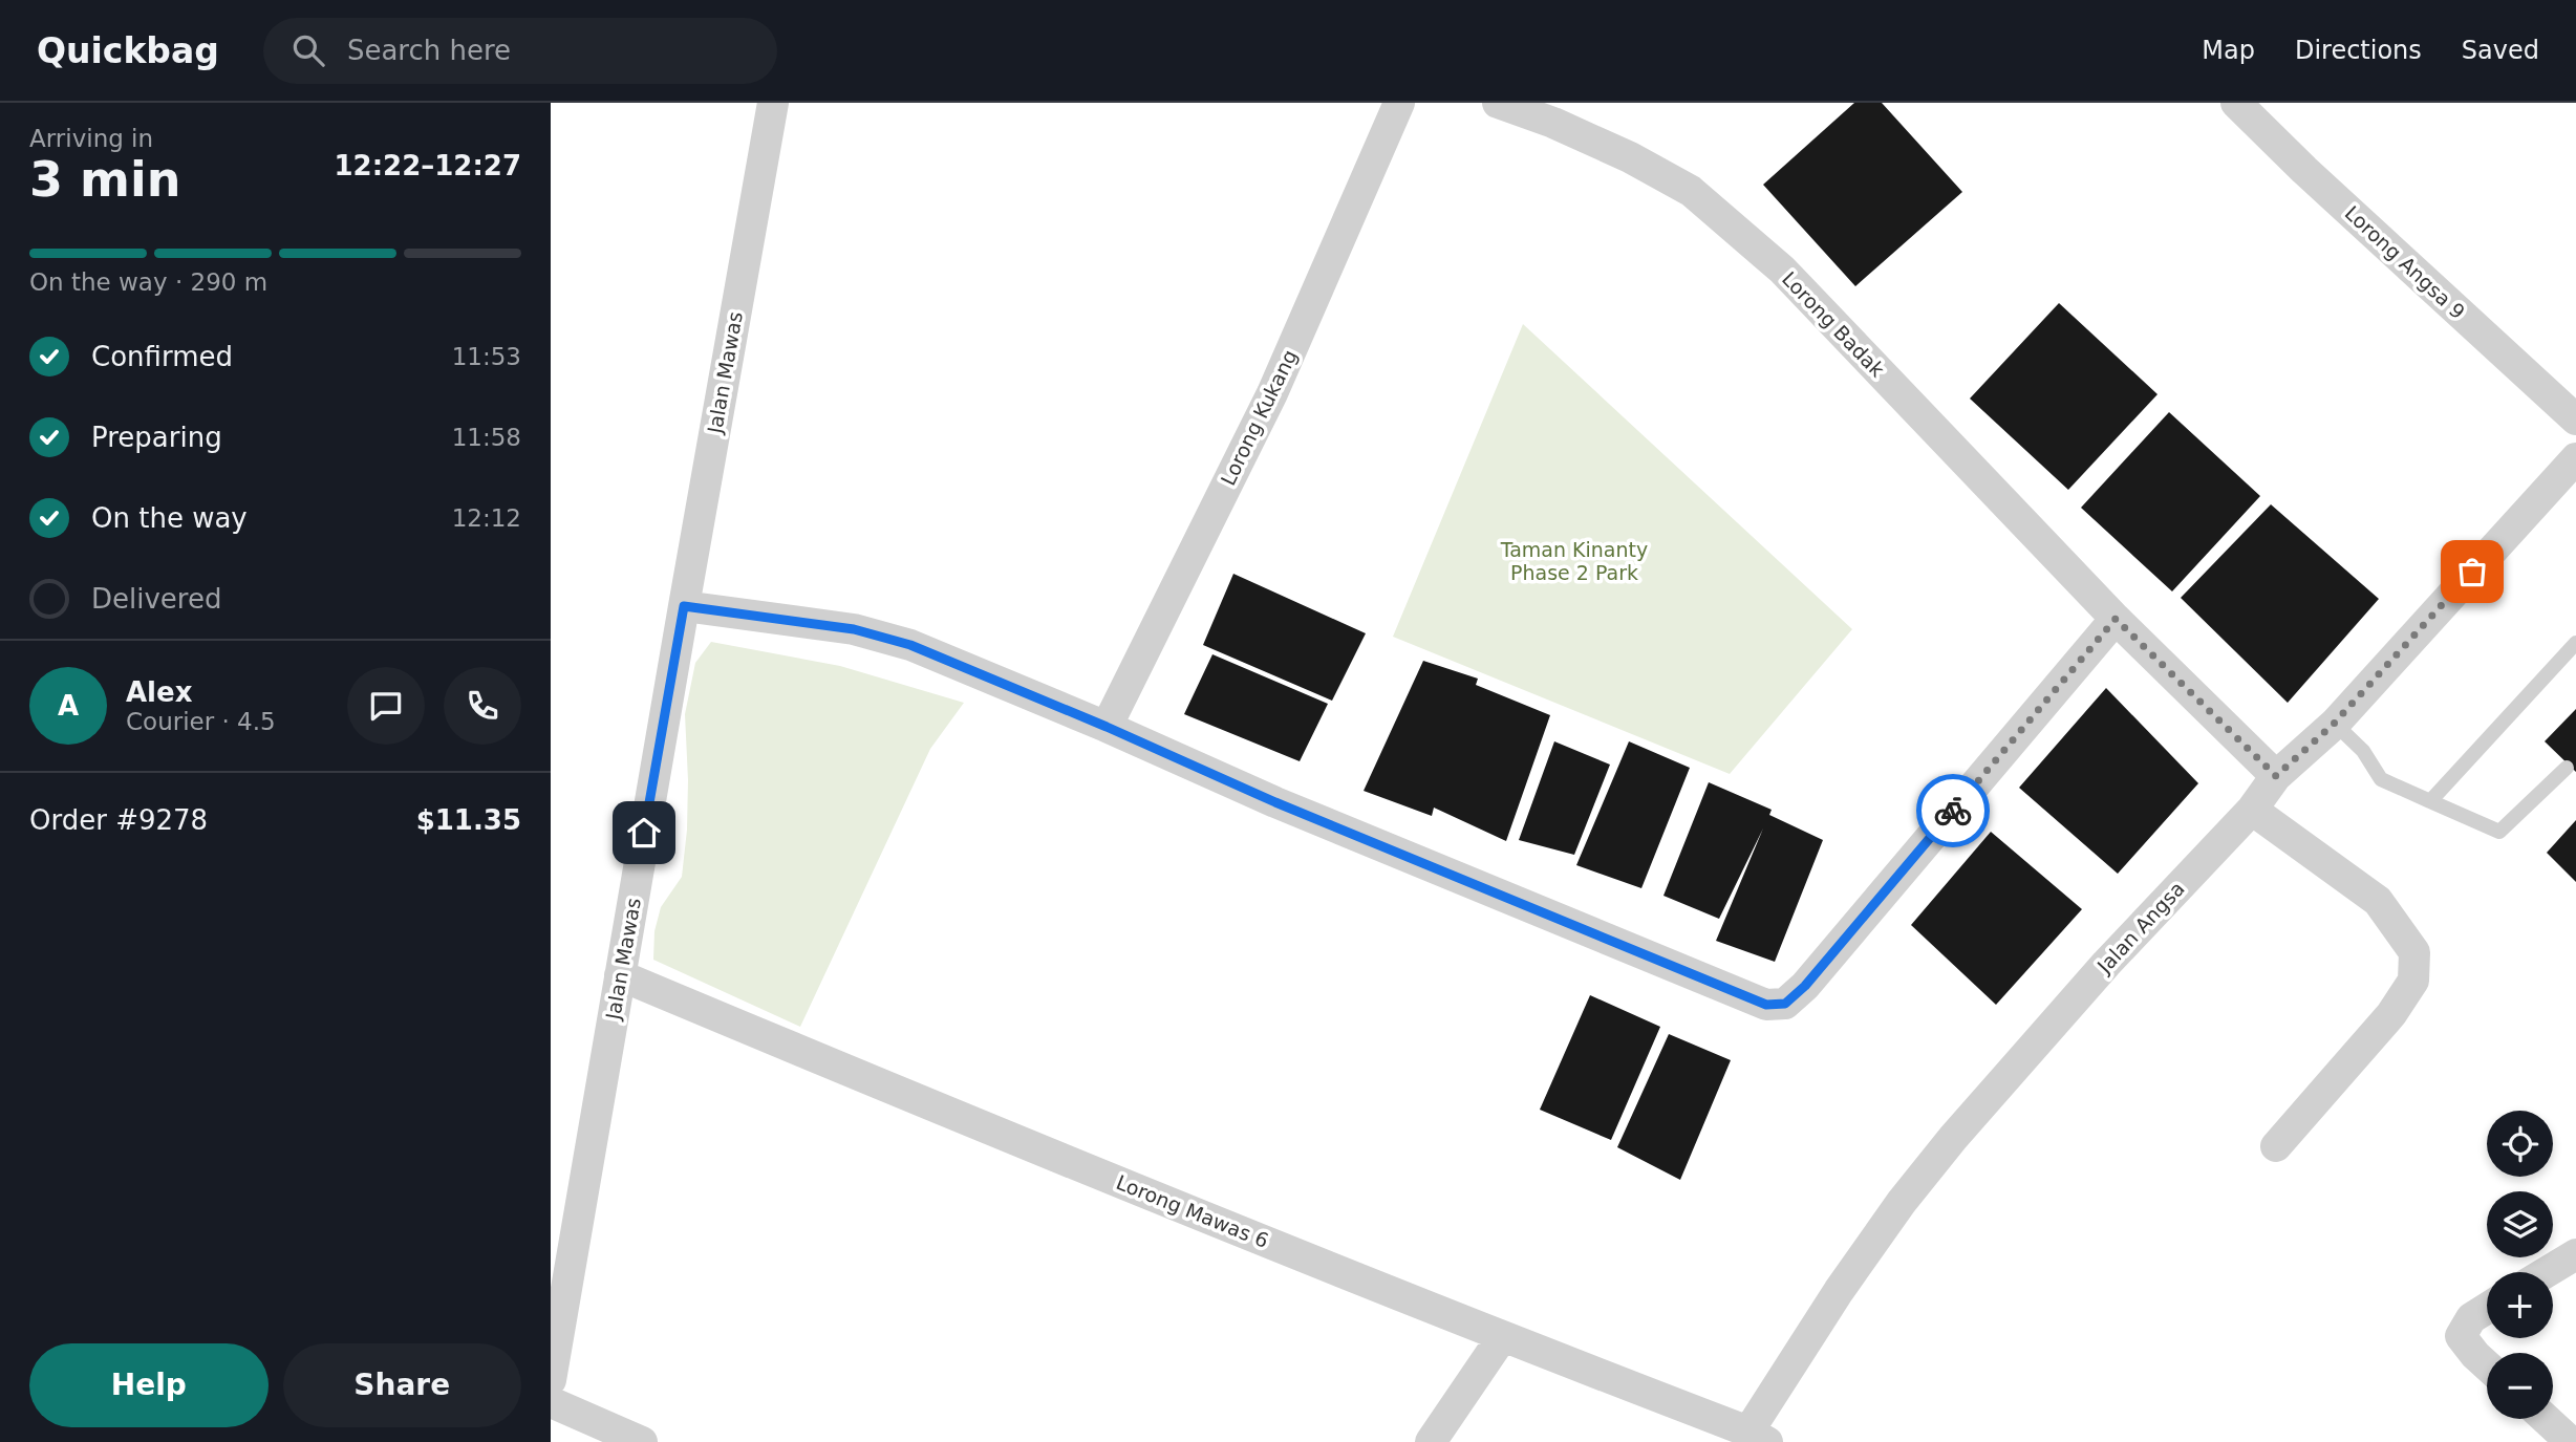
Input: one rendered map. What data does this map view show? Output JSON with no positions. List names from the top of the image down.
{
  "streets": {
    "street": [
      "Lorong Angsa 9",
      "Lorong Badak",
      "Jalan Mawas",
      "Lorong Kukang",
      "Jalan Angsa",
      "Lorong Mawas 6"
    ]
  },
  "crossings": [
    ["Lorong Badak", "Jalan Angsa"],
    ["Jalan Mawas", "Lorong Mawas 6"],
    ["Jalan Angsa", "Lorong Mawas 6"]
  ],
  "parks": ["Taman Kinanty Phase 2 Park"],
  "page": {
    "header": "Quickbag",
    "search": "Search here",
    "nav": ["Map", "Directions", "Saved"],
    "heading": ["3 min", "Arriving in", "12:22–12:27"],
    "panel": [
      "Alex",
      "Courier · 4.5",
      "Order #9278",
      "$11.35"
    ],
    "bar": "On the way · 290 m",
    "list": [
      ["Confirmed", "11:53"],
      ["Preparing", "11:58"],
      ["On the way", "12:12"],
      "Delivered"
    ],
    "round": "A",
    "map_buttons": ["+", "−"],
    "buttons": ["Help", "Share"]
  }
}
